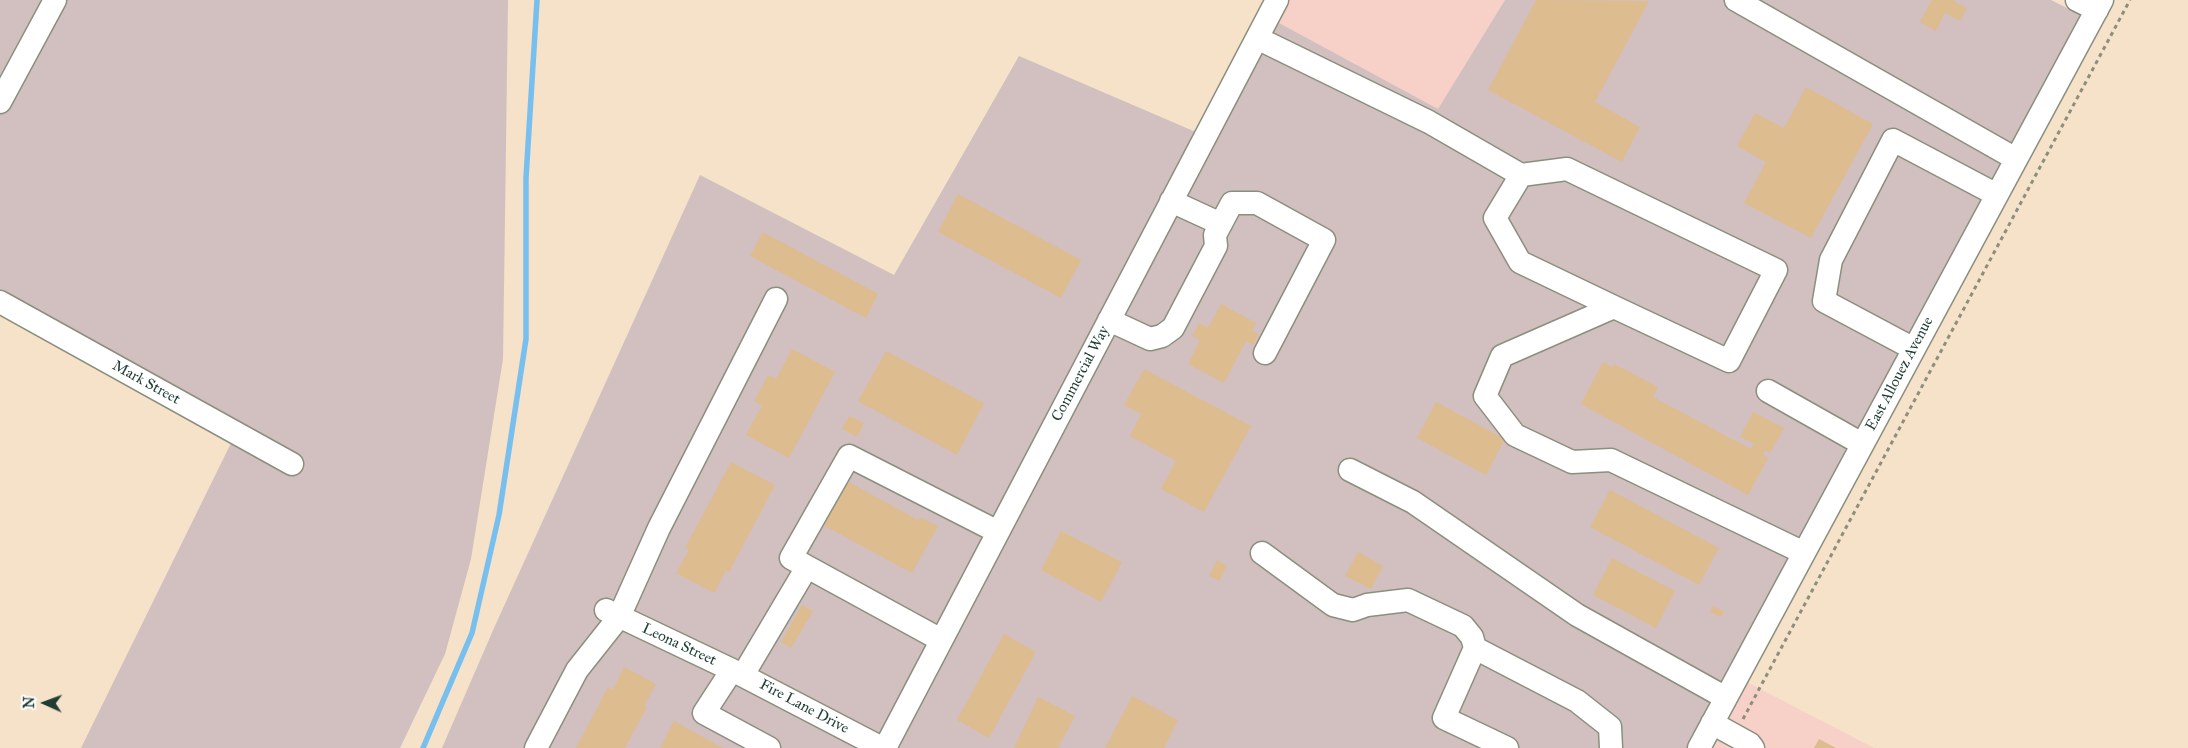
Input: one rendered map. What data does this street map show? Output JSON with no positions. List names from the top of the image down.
{
  "streets": {
    "street": [
      "Commercial Way",
      "East Allouez Avenue",
      "Mark Street",
      "Leona Street",
      "Fire Lane Drive"
    ]
  },
  "crossings": [
    ["Commercial Way", "Fire Lane Drive"],
    ["Leona Street", "Fire Lane Drive"]
  ],
  "north": "left"
}
